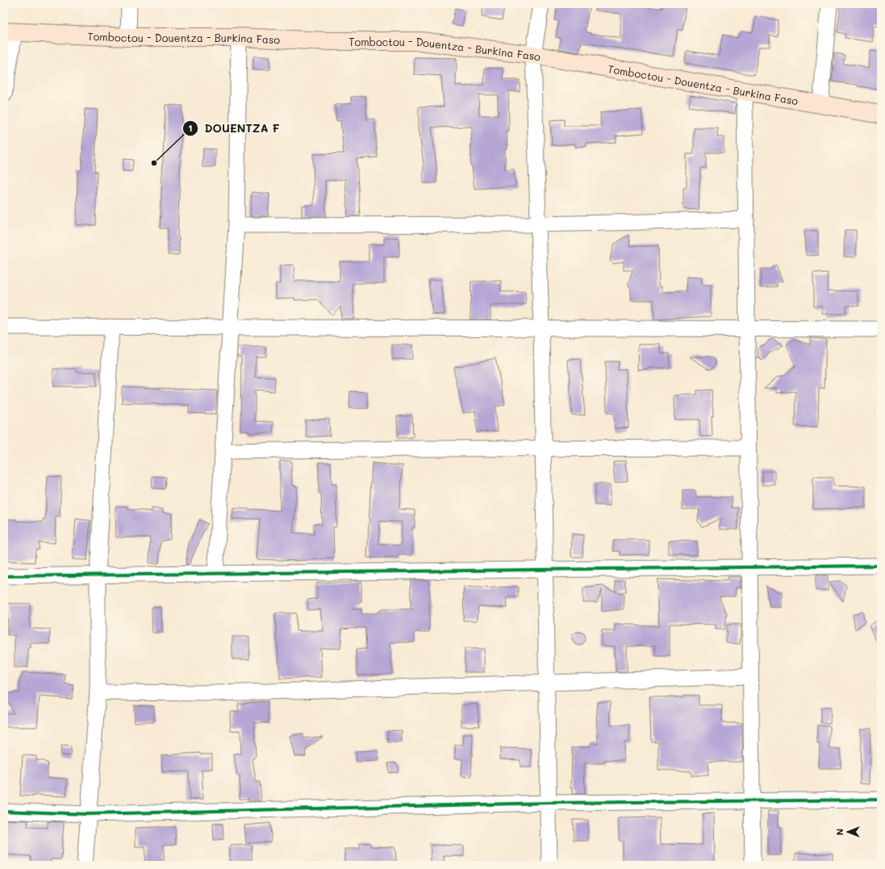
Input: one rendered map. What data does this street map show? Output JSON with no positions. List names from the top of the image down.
{
  "streets": {
    "main road": ["Tomboctou - Douentza - Burkina Faso"]
  },
  "places": ["DOUENTZA F"],
  "north": "left"
}
